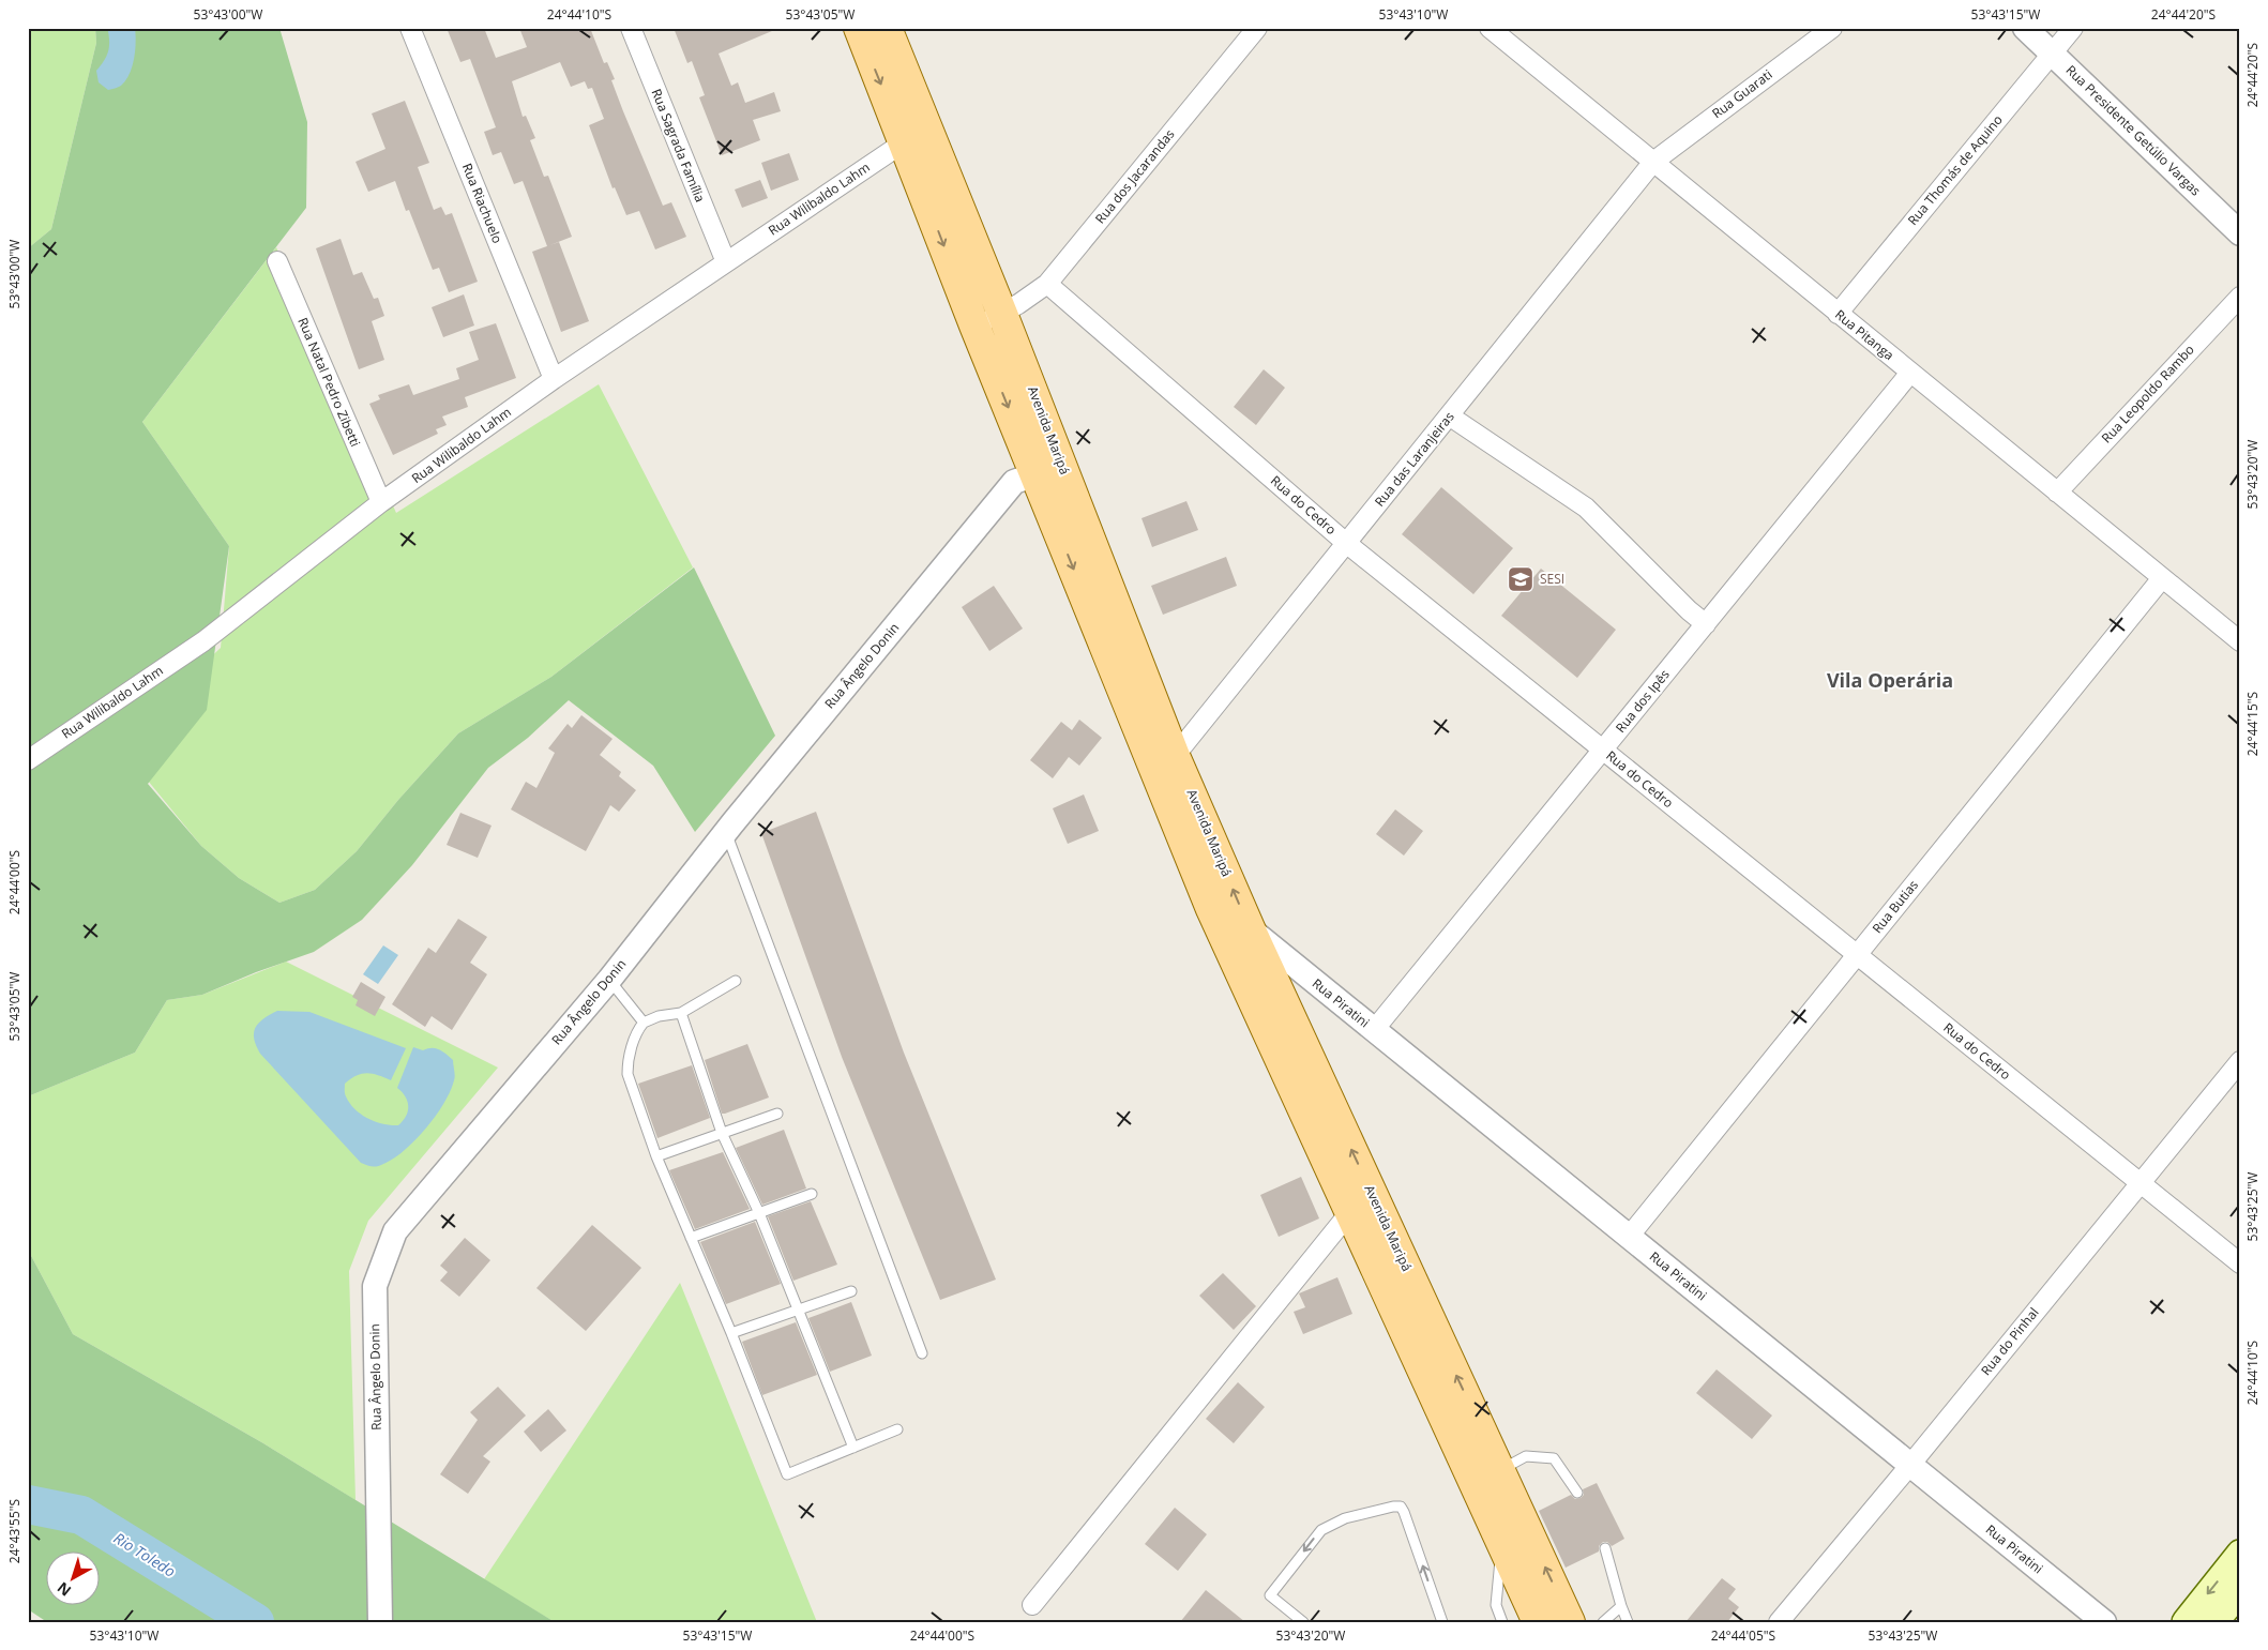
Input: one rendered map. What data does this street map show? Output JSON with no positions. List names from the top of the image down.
{
  "streets": {
    "main road": ["Avenida Maripá"],
    "street": [
      "Rua Guarati",
      "Rua Presidente Getúlio Vargas",
      "Rua Sagrada Família",
      "Rua Thomás de Aquino",
      "Rua dos Jacarandas",
      "Rua Wilibaldo Lahm",
      "Rua Riachuelo",
      "Rua Pitanga",
      "Rua Natal Pedro Zibetti",
      "Rua Leopoldo Rambo",
      "Rua das Laranjeiras",
      "Rua do Cedro",
      "Rua Ângelo Donin",
      "Rua dos Ipês",
      "Rua Butias",
      "Rua Piratini",
      "Rua do Pinhal"
    ]
  },
  "crossings": [
    ["Rua Guarati", "Rua Pitanga"],
    ["Rua Guarati", "Rua das Laranjeiras"],
    ["Rua Presidente Getúlio Vargas", "Rua Thomás de Aquino"],
    ["Rua Sagrada Família", "Rua Wilibaldo Lahm"],
    ["Rua Thomás de Aquino", "Rua Pitanga"],
    ["Rua dos Jacarandas", "Avenida Maripá"],
    ["Rua dos Jacarandas", "Rua do Cedro"],
    ["Rua Wilibaldo Lahm", "Rua Riachuelo"],
    ["Rua Wilibaldo Lahm", "Rua Natal Pedro Zibetti"],
    ["Rua Wilibaldo Lahm", "Avenida Maripá"],
    ["Rua Pitanga", "Rua Leopoldo Rambo"],
    ["Rua Pitanga", "Rua das Laranjeiras"],
    ["Rua Pitanga", "Rua dos Ipês"],
    ["Rua Pitanga", "Rua Butias"],
    ["Avenida Maripá", "Rua das Laranjeiras"],
    ["Avenida Maripá", "Rua Ângelo Donin"],
    ["Avenida Maripá", "Rua Piratini"],
    ["Rua das Laranjeiras", "Rua do Cedro"],
    ["Rua do Cedro", "Rua dos Ipês"],
    ["Rua do Cedro", "Rua Butias"],
    ["Rua do Cedro", "Rua do Pinhal"],
    ["Rua dos Ipês", "Rua Piratini"],
    ["Rua Butias", "Rua Piratini"],
    ["Rua Piratini", "Rua do Pinhal"]
  ],
  "districts": ["Vila Operária"],
  "water": ["Rio Toledo"],
  "places": {
    "school or university": ["SESI"]
  },
  "north": "bottom left",
  "coordinates": [
    "53°43'00\"W",
    "24°44'10\"S",
    "53°43'05\"W",
    "53°43'10\"W",
    "53°43'15\"W",
    "24°44'20\"S",
    "53°43'20\"W",
    "24°44'15\"S",
    "24°44'00\"S",
    "53°43'25\"W",
    "24°43'55\"S",
    "24°44'05\"S"
  ]
}
